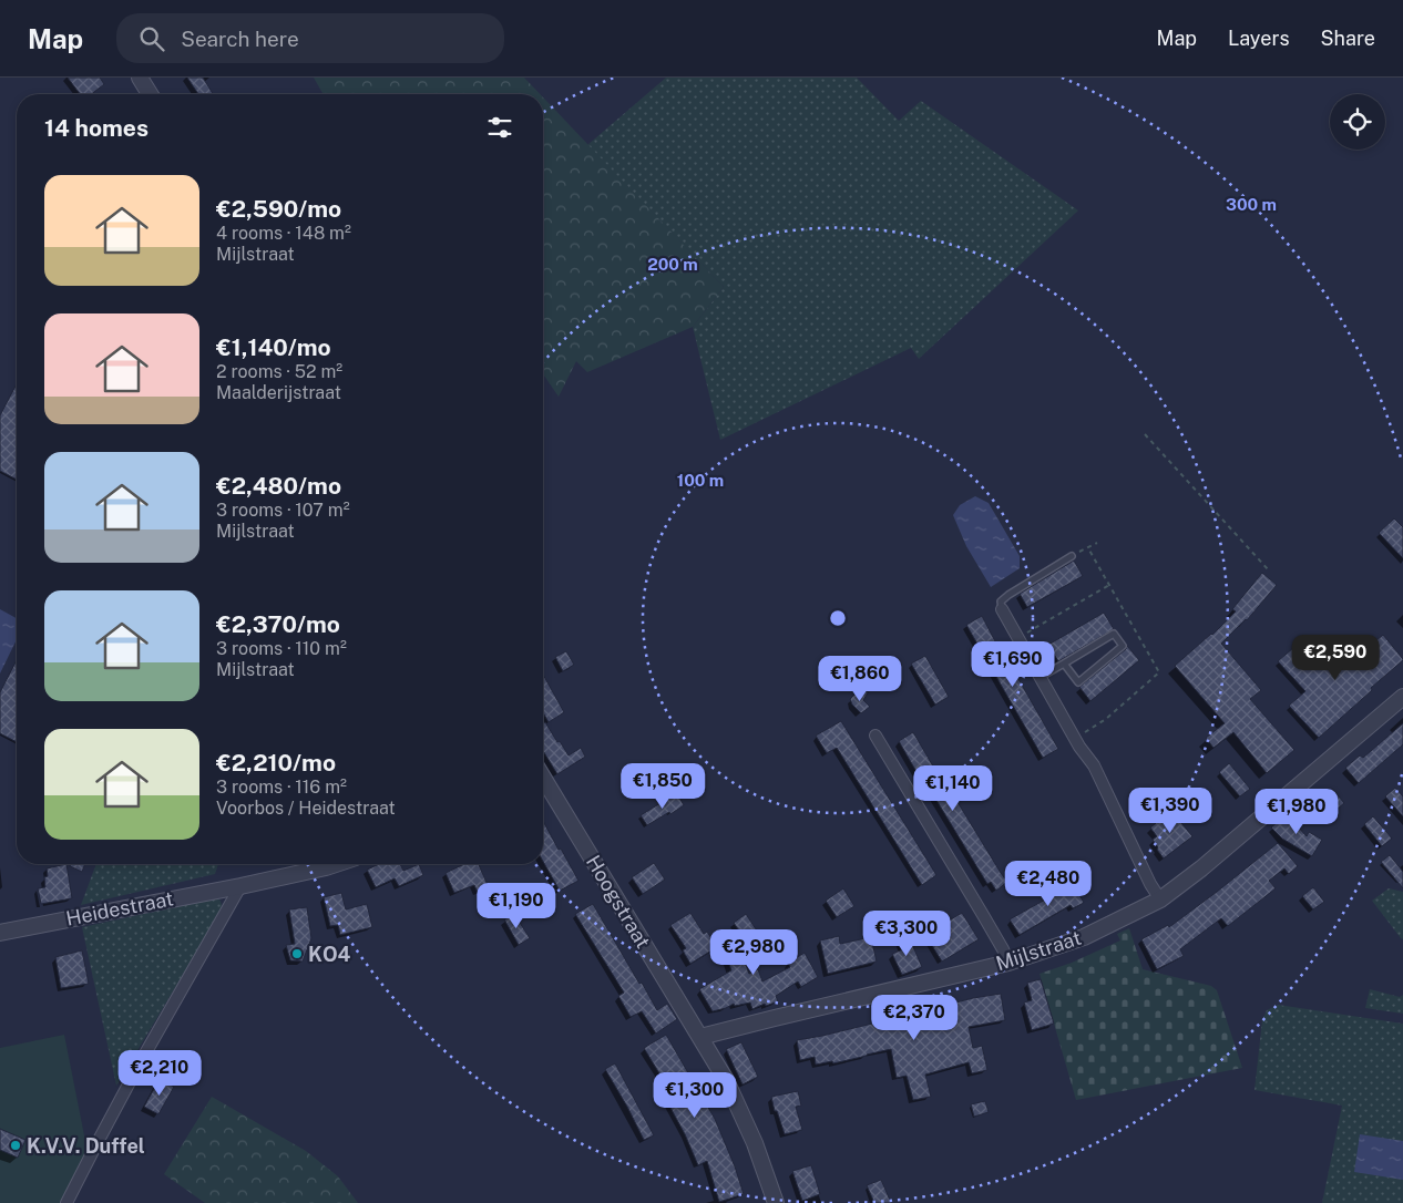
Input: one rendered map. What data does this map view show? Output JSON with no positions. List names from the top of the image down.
{
  "streets": {
    "street": ["Hoogstraat", "Heidestraat", "Mijlstraat"]
  },
  "crossings": [
    ["Hoogstraat", "Mijlstraat"]
  ],
  "places": ["KO4", "K.V.V. Duffel"],
  "page": {
    "header": "Map",
    "search": "Search here",
    "nav": ["Map", "Layers", "Share"],
    "heading": "14 homes",
    "list": [
      {
        "name": "€2,590/mo",
        "note": "4 rooms · 148 m² · Mijlstraat"
      },
      {
        "name": "€1,140/mo",
        "note": "2 rooms · 52 m² · Maalderijstraat"
      },
      {
        "name": "€2,480/mo",
        "note": "3 rooms · 107 m² · Mijlstraat"
      },
      {
        "name": "€2,370/mo",
        "note": "3 rooms · 110 m² · Mijlstraat"
      },
      {
        "name": "€2,210/mo",
        "note": "3 rooms · 116 m² · Voorbos / Heidestraat"
      }
    ],
    "price": [
      "€2,590",
      "€1,690",
      "€1,860",
      "€1,850",
      "€1,140",
      "€1,390",
      "€1,980",
      "€2,480",
      "€1,190",
      "€3,300",
      "€2,980",
      "€2,370",
      "€2,210",
      "€1,300"
    ]
  },
  "rings": ["300 m", "200 m", "100 m"]
}
